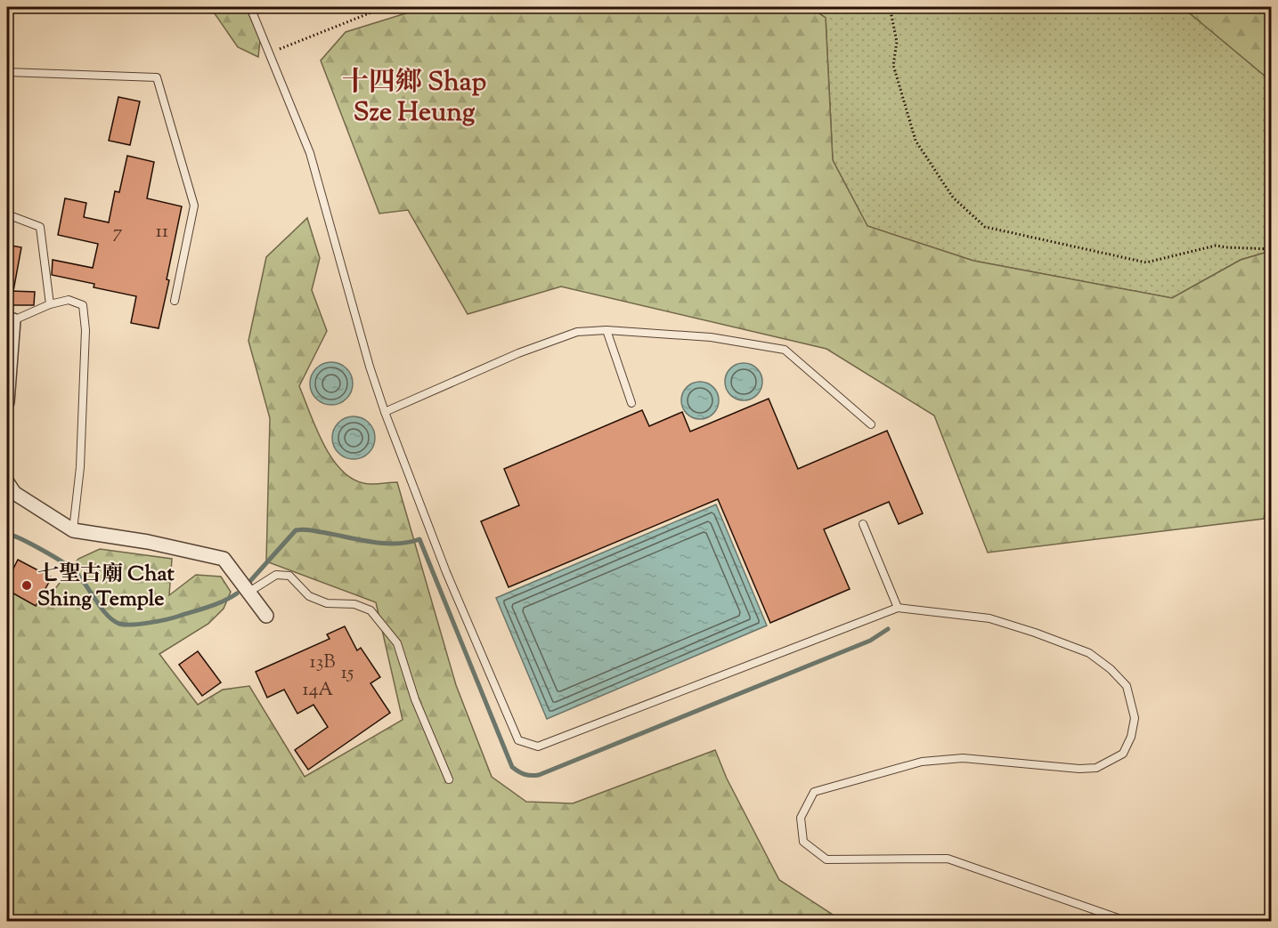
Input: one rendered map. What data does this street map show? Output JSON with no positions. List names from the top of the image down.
{
  "districts": ["十四鄉 Shap Sze Heung"],
  "places": ["七聖古廟 Chat Shing Temple"],
  "house_numbers": [
    "11",
    "7",
    "13B",
    "15",
    "14A"
  ]
}
